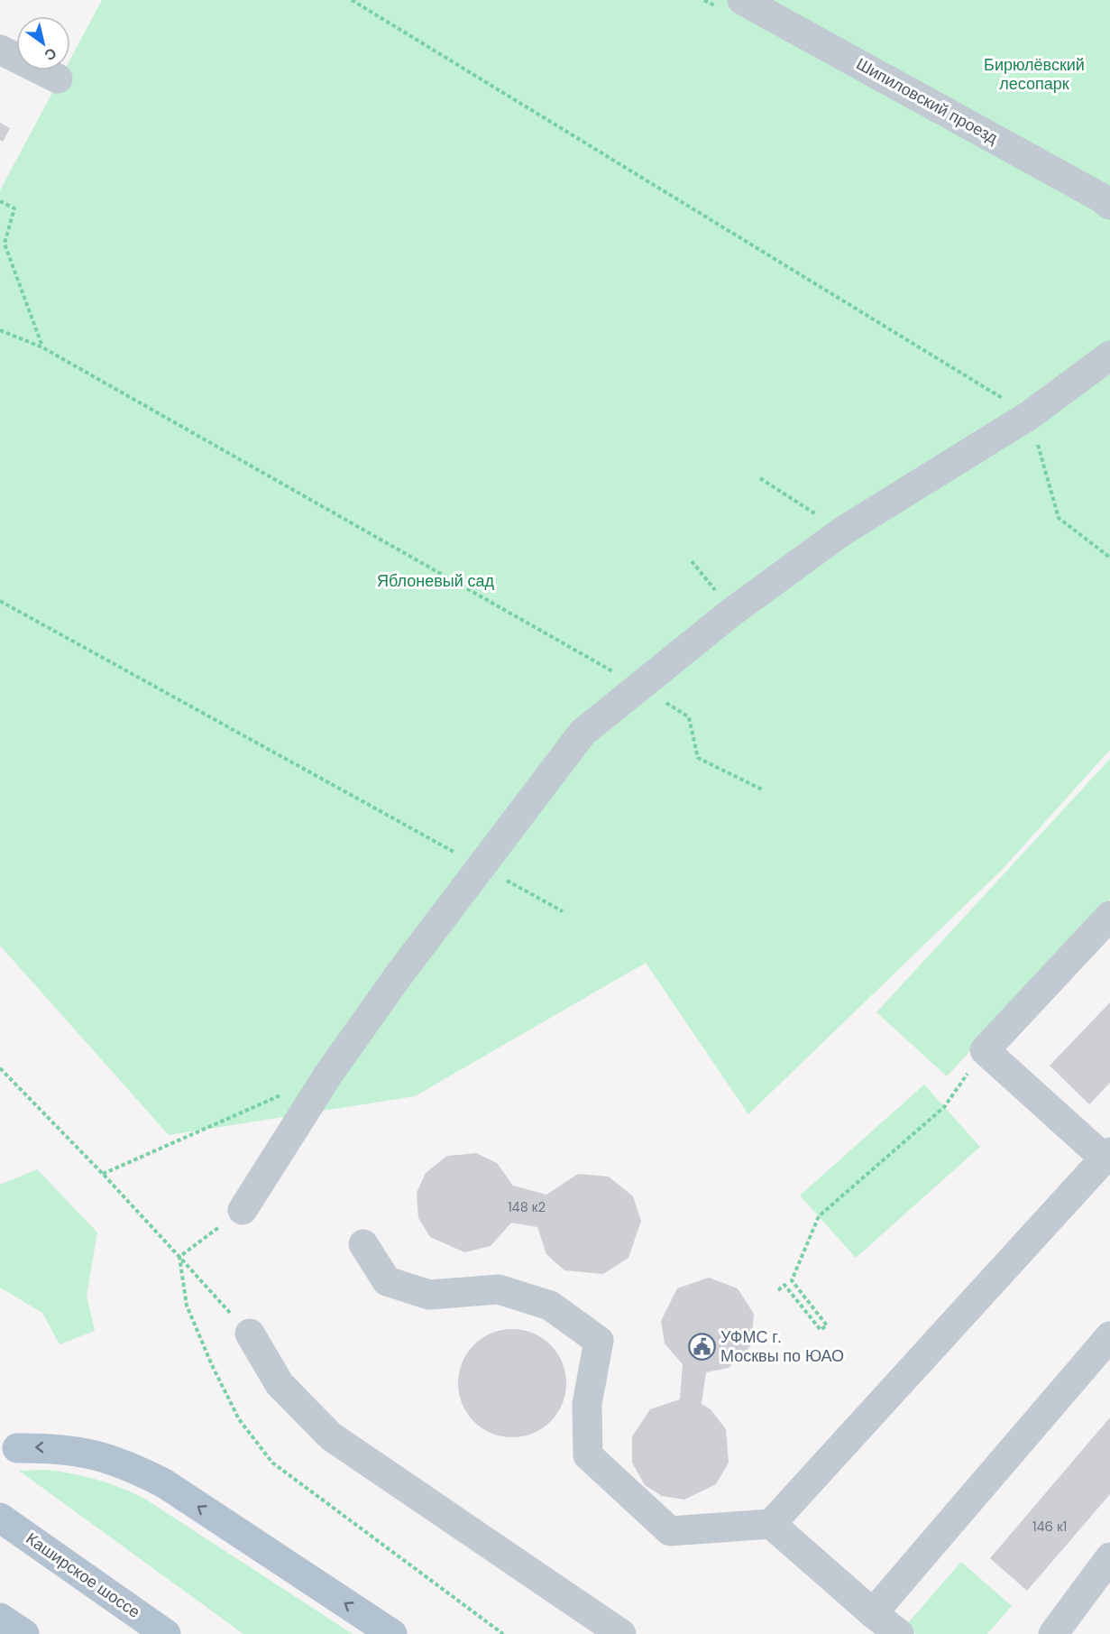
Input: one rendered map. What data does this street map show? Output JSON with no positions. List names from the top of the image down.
{
  "streets": {
    "main road": ["Каширское шоссе"],
    "street": ["Шипиловский проезд"]
  },
  "parks": ["Бирюлёвский лесопарк", "Яблоневый сад"],
  "places": {
    "public building": ["УФМС г. Москвы по ЮАО"]
  },
  "house_numbers": ["148 к2", "146 к1"],
  "north": "bottom right"
}
